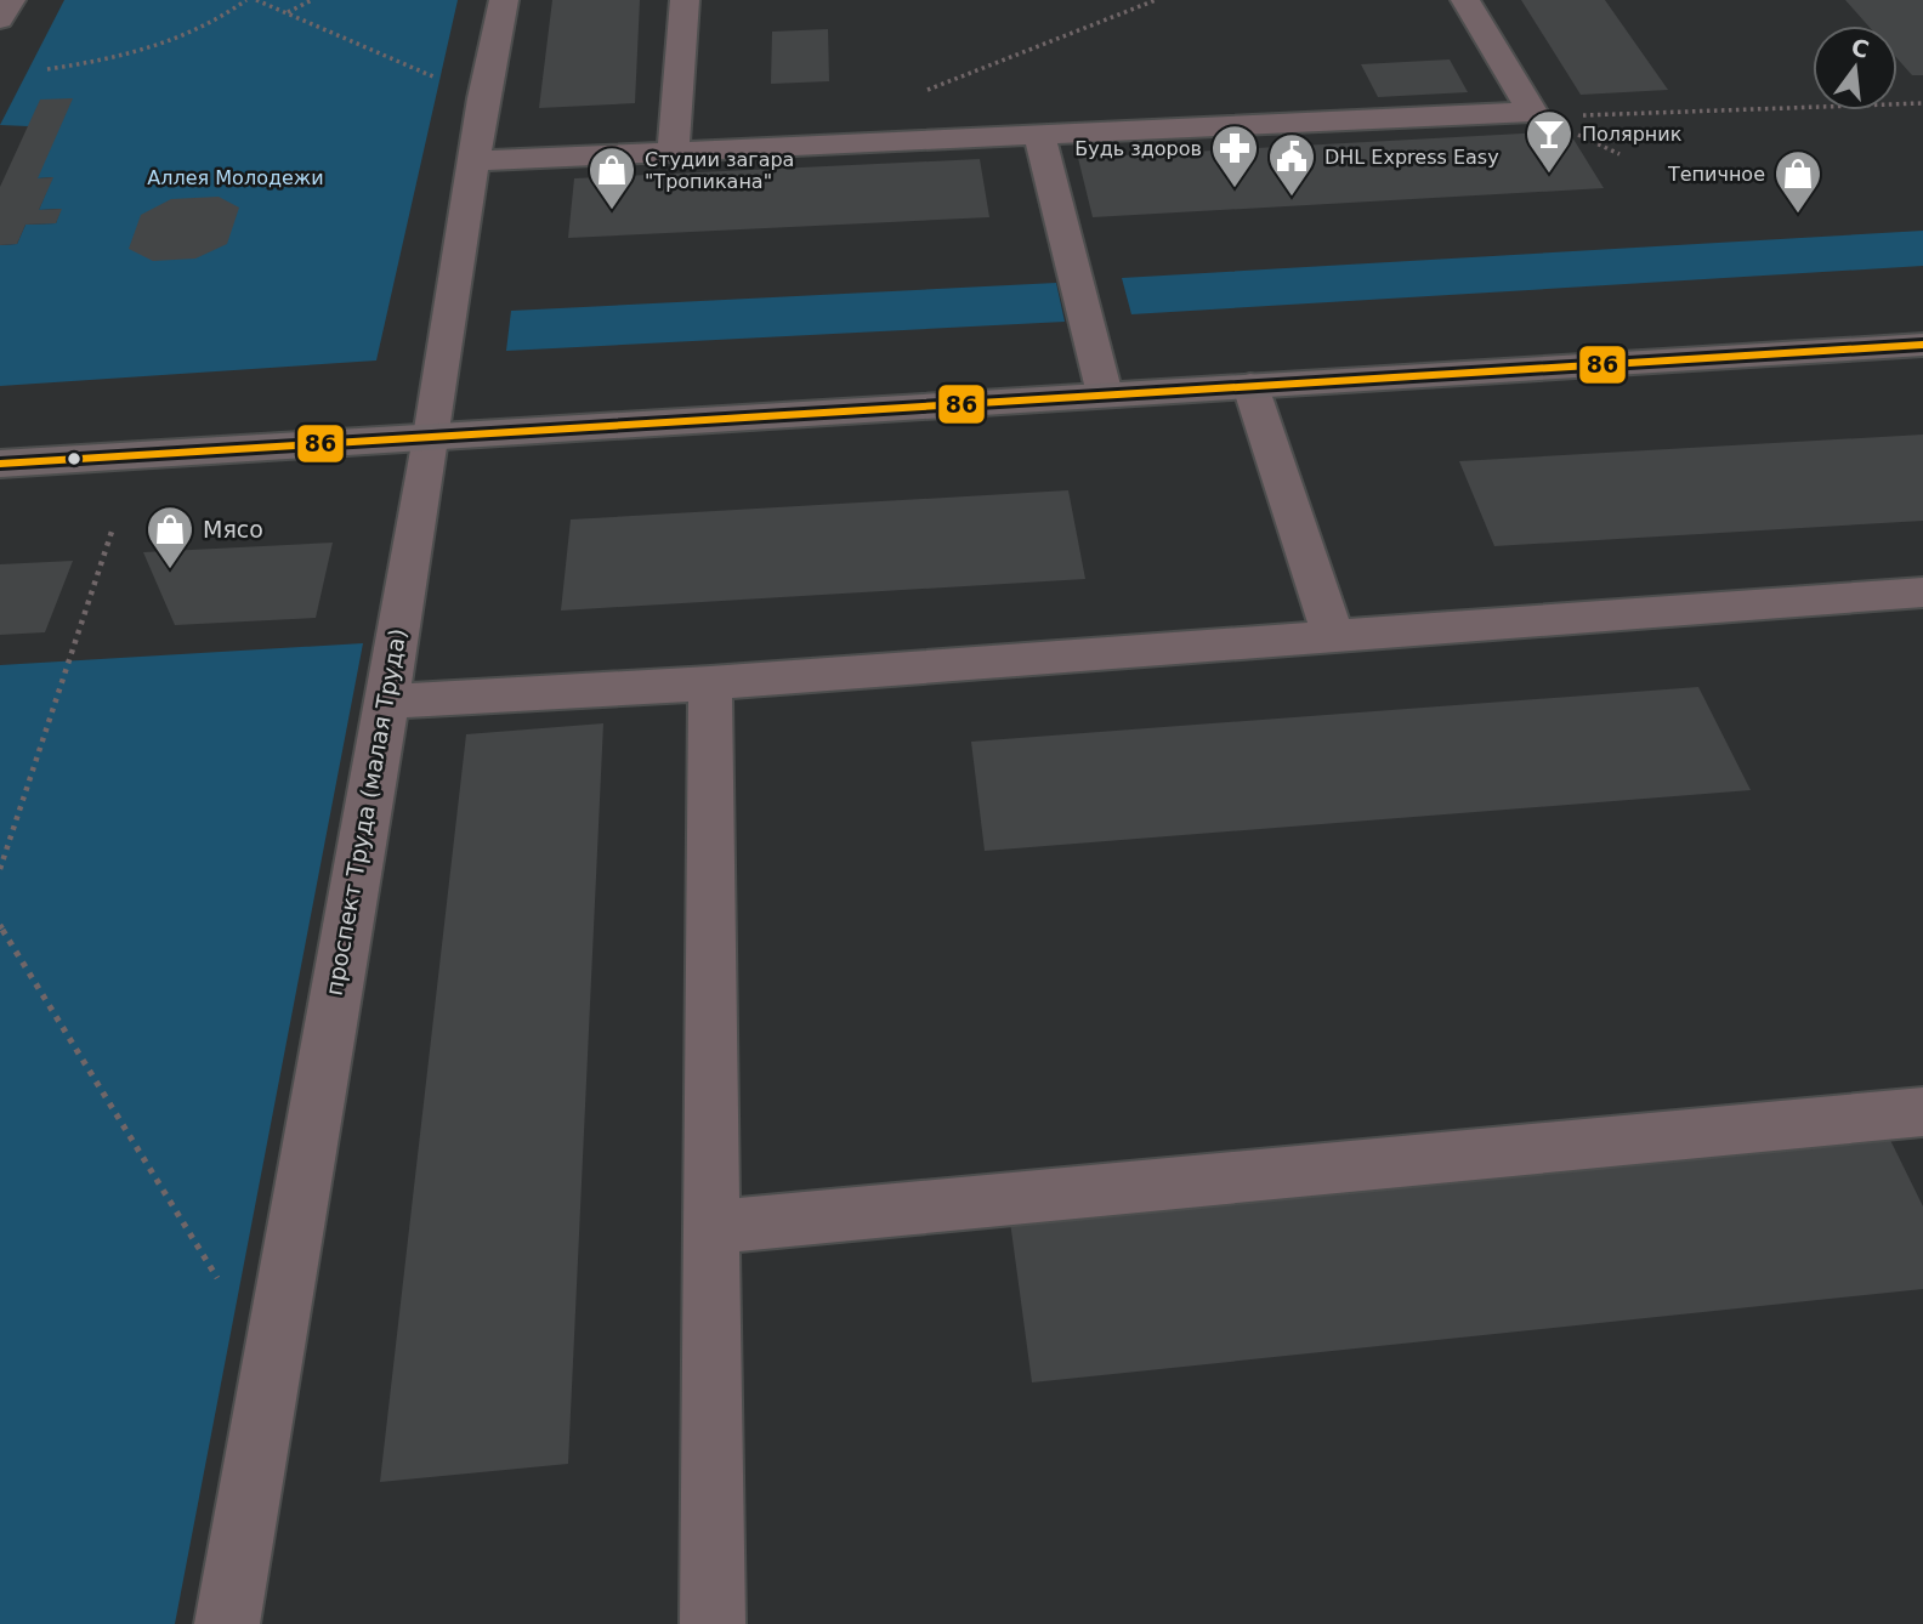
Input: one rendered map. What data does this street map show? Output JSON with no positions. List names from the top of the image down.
{
  "streets": {
    "street": ["проспект Труда (малая Труда)"]
  },
  "parks": ["Аллея Молодежи"],
  "places": {
    "bar": ["Полярник"],
    "pharmacy": ["Будь здоров"],
    "public building": ["DHL Express Easy"],
    "shop": ["Студии загара \"Тропикана\"", "Тепичное", "Мясо"]
  },
  "lines": ["transit line 86"],
  "north": "top"
}
